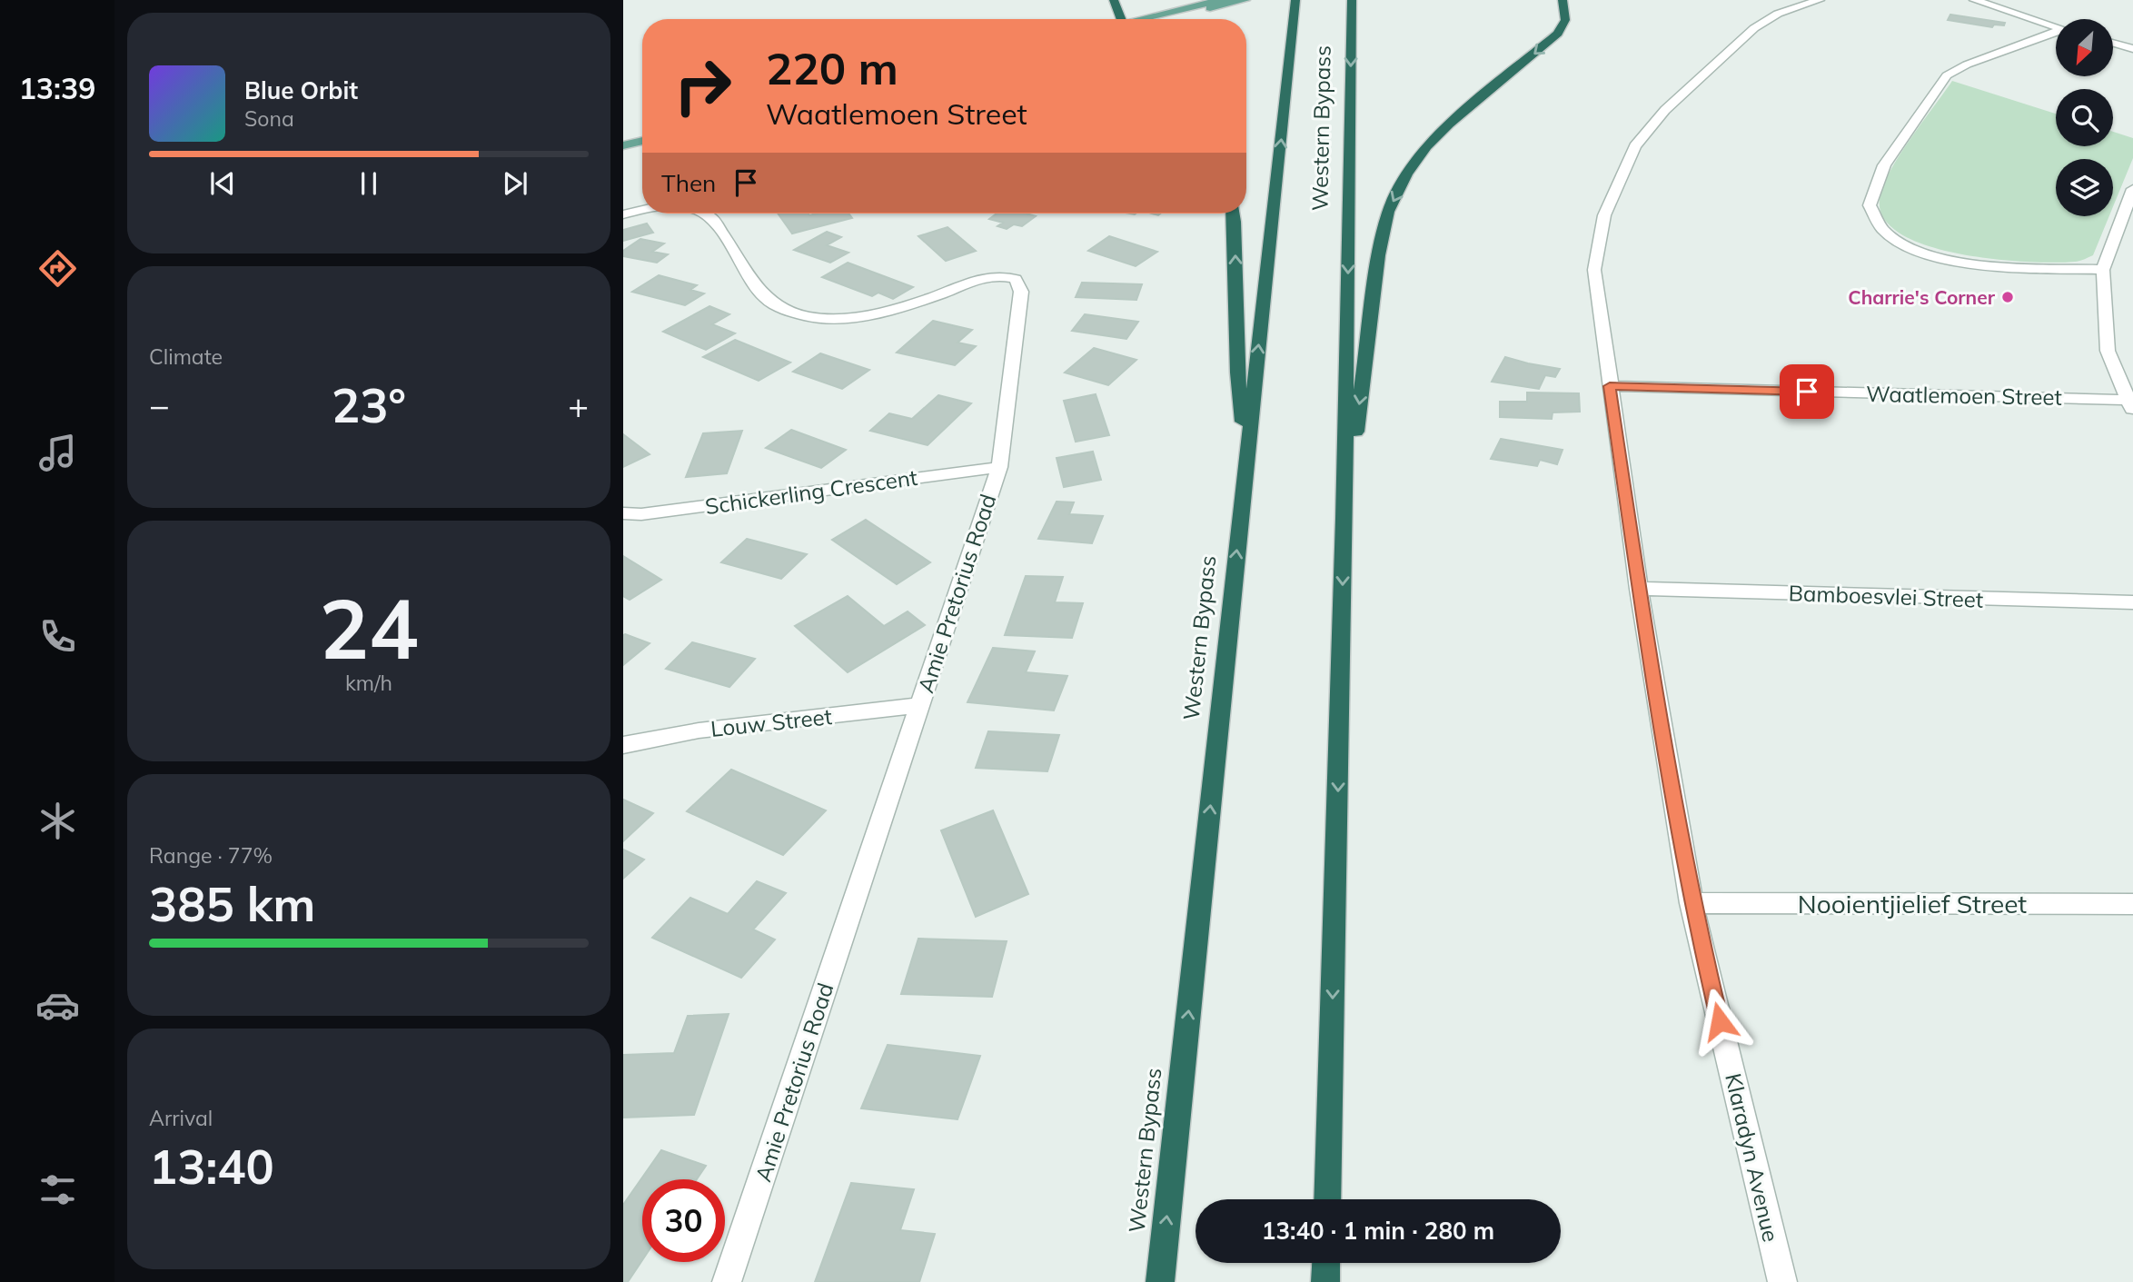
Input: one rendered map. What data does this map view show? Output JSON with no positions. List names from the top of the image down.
{
  "streets": {
    "highway": ["Western Bypass"],
    "street": [
      "Waatlemoen Street",
      "Schickerling Crescent",
      "Amie Pretorius Road",
      "Bamboesvlei Street",
      "Louw Street",
      "Nooientjielief Street",
      "Klaradyn Avenue"
    ]
  },
  "crossings": [
    ["Waatlemoen Street", "Klaradyn Avenue"],
    ["Schickerling Crescent", "Amie Pretorius Road"],
    ["Amie Pretorius Road", "Louw Street"],
    ["Bamboesvlei Street", "Klaradyn Avenue"],
    ["Nooientjielief Street", "Klaradyn Avenue"]
  ],
  "places": ["Charrie's Corner"],
  "north": "bottom left",
  "page": {
    "tabs": "13:39",
    "turn": ["220 m", "Waatlemoen Street"],
    "song": ["Blue Orbit", "Sona"],
    "then": "Then",
    "tile": [
      "Climate",
      ["24", "km/h"],
      ["Range · 77%", "385 km"],
      ["Arrival", "13:40"]
    ],
    "heat": ["−", "23°", "+"],
    "limit": "30",
    "trip": "13:40 · 1 min · 280 m"
  }
}
